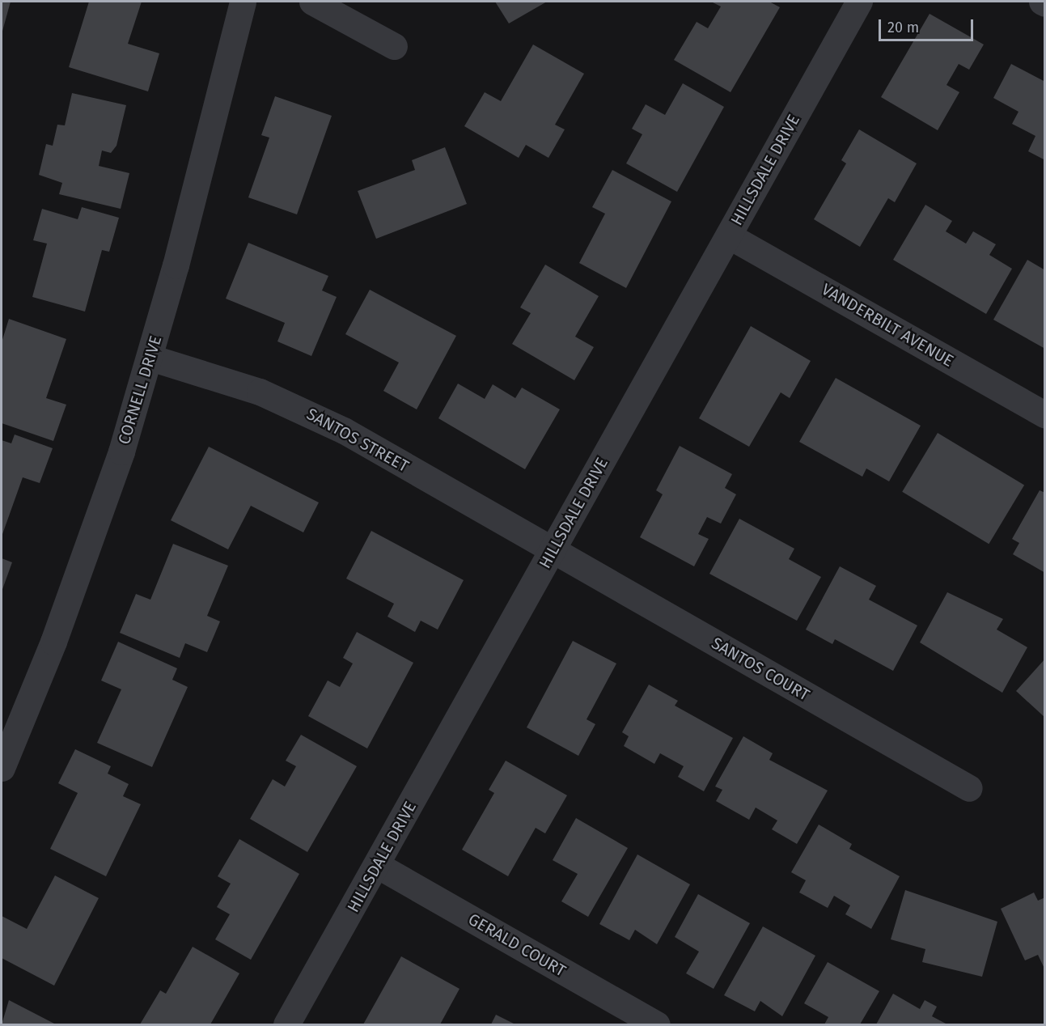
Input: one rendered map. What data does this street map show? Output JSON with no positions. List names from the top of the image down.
{
  "streets": {
    "street": [
      "HILLSDALE DRIVE",
      "VANDERBILT AVENUE",
      "CORNELL DRIVE",
      "SANTOS STREET",
      "SANTOS COURT",
      "GERALD COURT"
    ]
  },
  "crossings": [
    ["HILLSDALE DRIVE", "VANDERBILT AVENUE"],
    ["HILLSDALE DRIVE", "SANTOS STREET"],
    ["HILLSDALE DRIVE", "SANTOS COURT"],
    ["HILLSDALE DRIVE", "GERALD COURT"],
    ["CORNELL DRIVE", "SANTOS STREET"],
    ["SANTOS STREET", "SANTOS COURT"]
  ],
  "scale_bar": "20 m"
}
